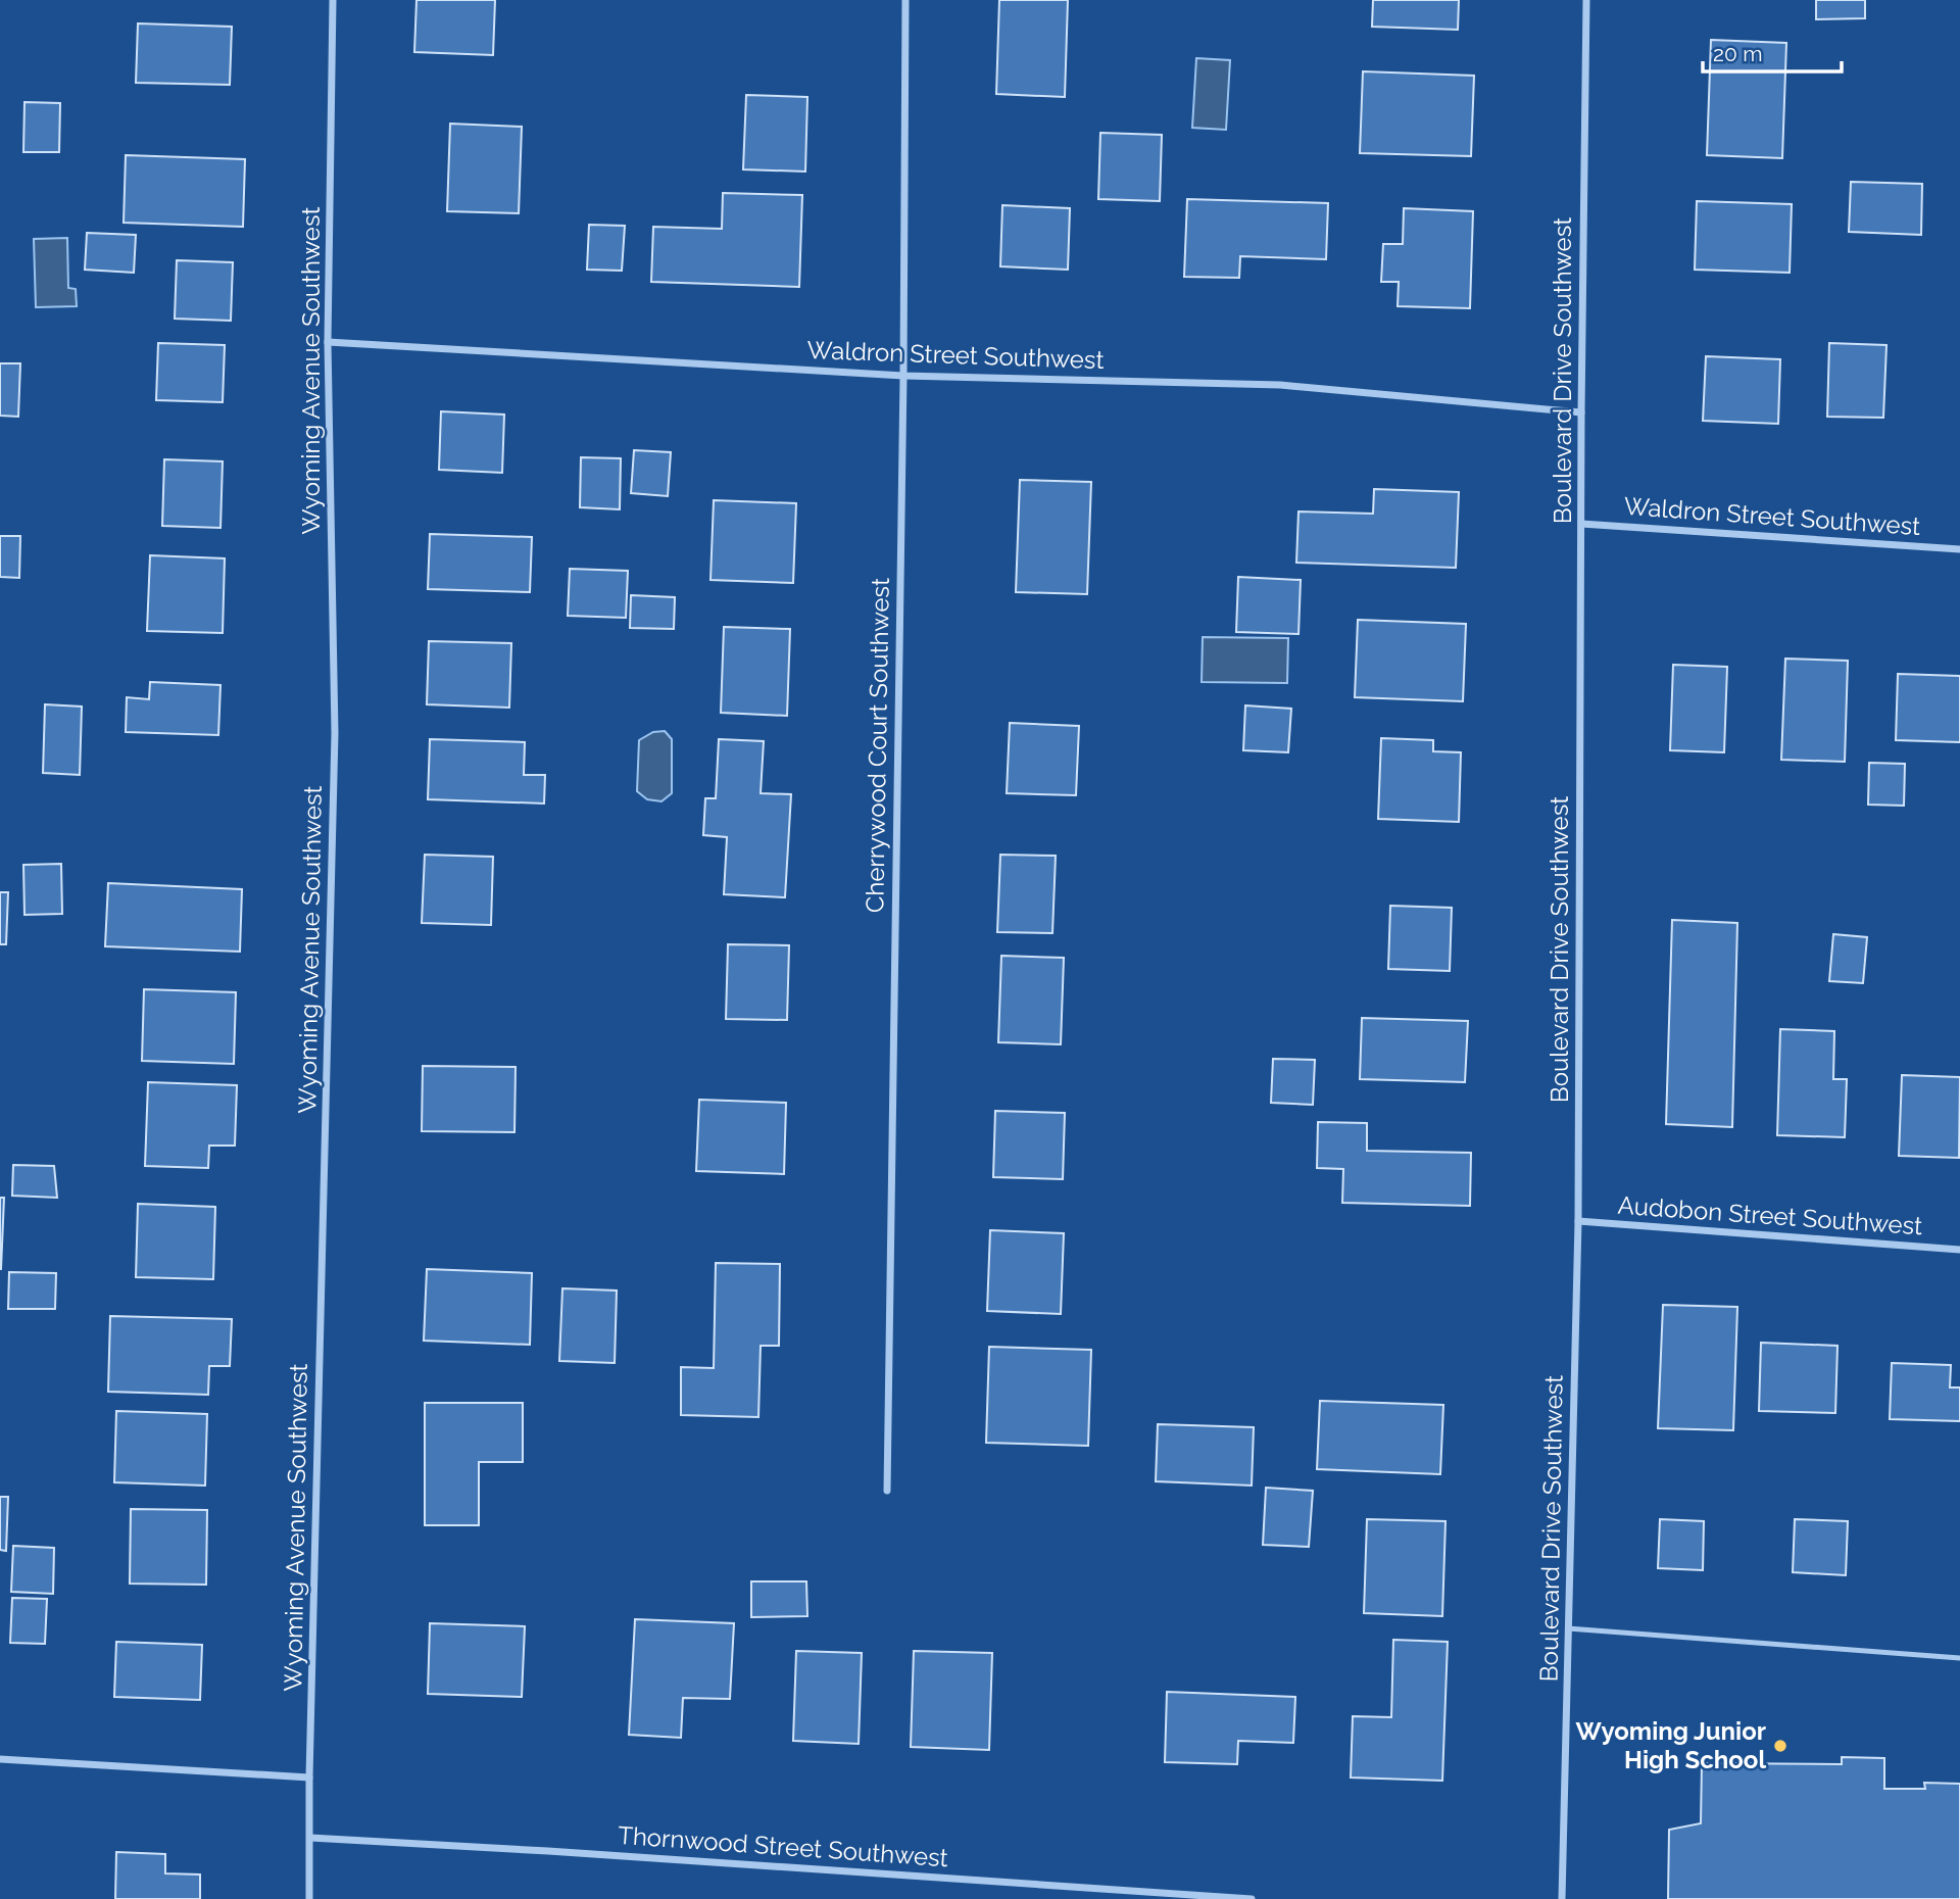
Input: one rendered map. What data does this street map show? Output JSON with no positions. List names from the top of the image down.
{
  "streets": {
    "street": [
      "Waldron Street Southwest",
      "Wyoming Avenue Southwest",
      "Boulevard Drive Southwest",
      "Cherrywood Court Southwest",
      "Audobon Street Southwest",
      "Thornwood Street Southwest"
    ]
  },
  "crossings": [
    ["Waldron Street Southwest", "Wyoming Avenue Southwest"],
    ["Waldron Street Southwest", "Boulevard Drive Southwest"],
    ["Waldron Street Southwest", "Cherrywood Court Southwest"],
    ["Wyoming Avenue Southwest", "Thornwood Street Southwest"],
    ["Boulevard Drive Southwest", "Audobon Street Southwest"]
  ],
  "places": ["Wyoming Junior High School"],
  "scale_bar": "20 m"
}
